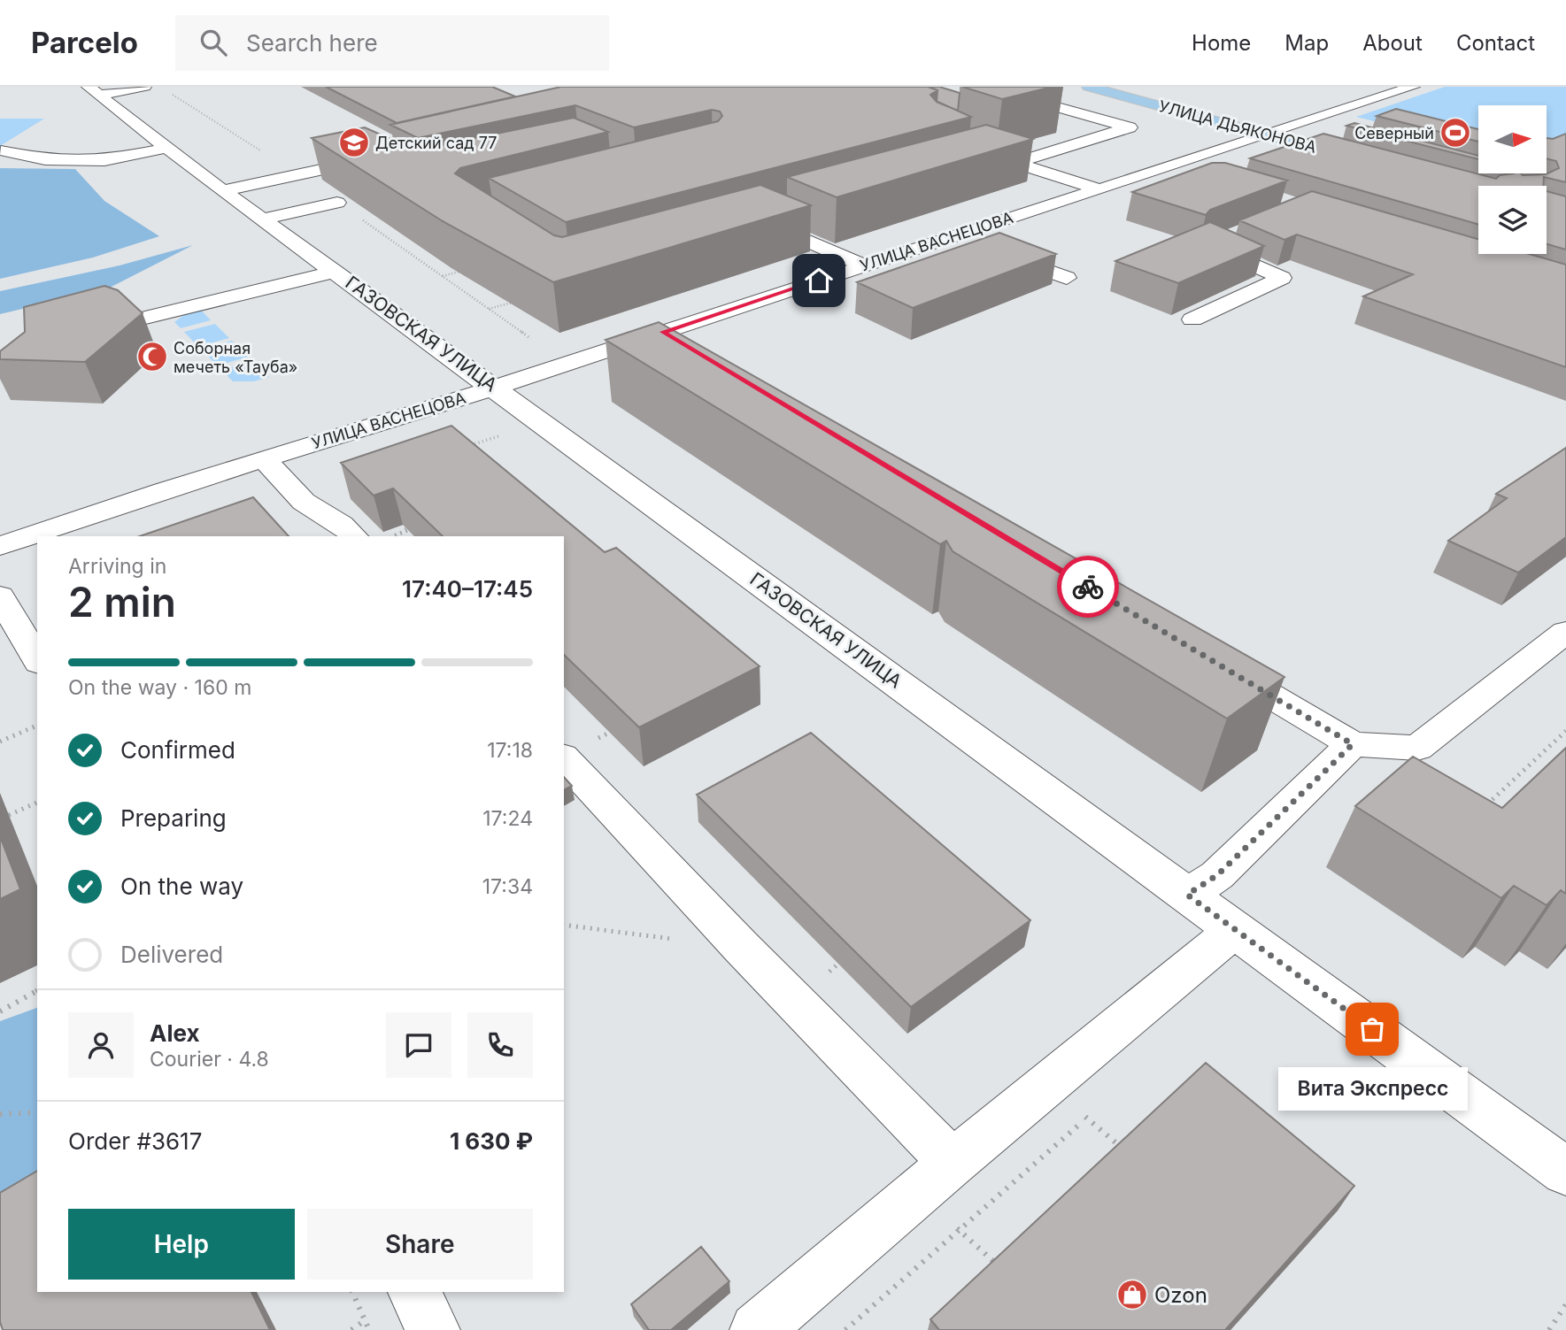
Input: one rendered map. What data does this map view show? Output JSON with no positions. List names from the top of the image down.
{
  "streets": {
    "main road": ["УЛИЦА ДЬЯКОНОВА"],
    "street": ["УЛИЦА ВАСНЕЦОВА", "ГАЗОВСКАЯ УЛИЦА"]
  },
  "crossings": [
    ["УЛИЦА ДЬЯКОНОВА", "УЛИЦА ВАСНЕЦОВА"],
    ["УЛИЦА ВАСНЕЦОВА", "ГАЗОВСКАЯ УЛИЦА"]
  ],
  "places": {
    "sports": ["Северный"],
    "school or university": ["Детский сад 77"],
    "mosque": ["Соборная мечеть «Тауба»"],
    "other": ["Вита Экспресс"],
    "shop": ["Ozon"]
  },
  "north": "right",
  "page": {
    "header": "Parcelo",
    "search": "Search here",
    "nav": [
      "Home",
      "Map",
      "About",
      "Contact"
    ],
    "heading": ["2 min", "Arriving in", "17:40–17:45"],
    "panel": [
      "Alex",
      "Courier · 4.8",
      "Order #3617",
      "1 630 ₽"
    ],
    "bar": "On the way · 160 m",
    "list": [
      ["Confirmed", "17:18"],
      ["Preparing", "17:24"],
      ["On the way", "17:34"],
      "Delivered"
    ],
    "bubble": "Вита Экспресс",
    "buttons": ["Help", "Share"]
  }
}
